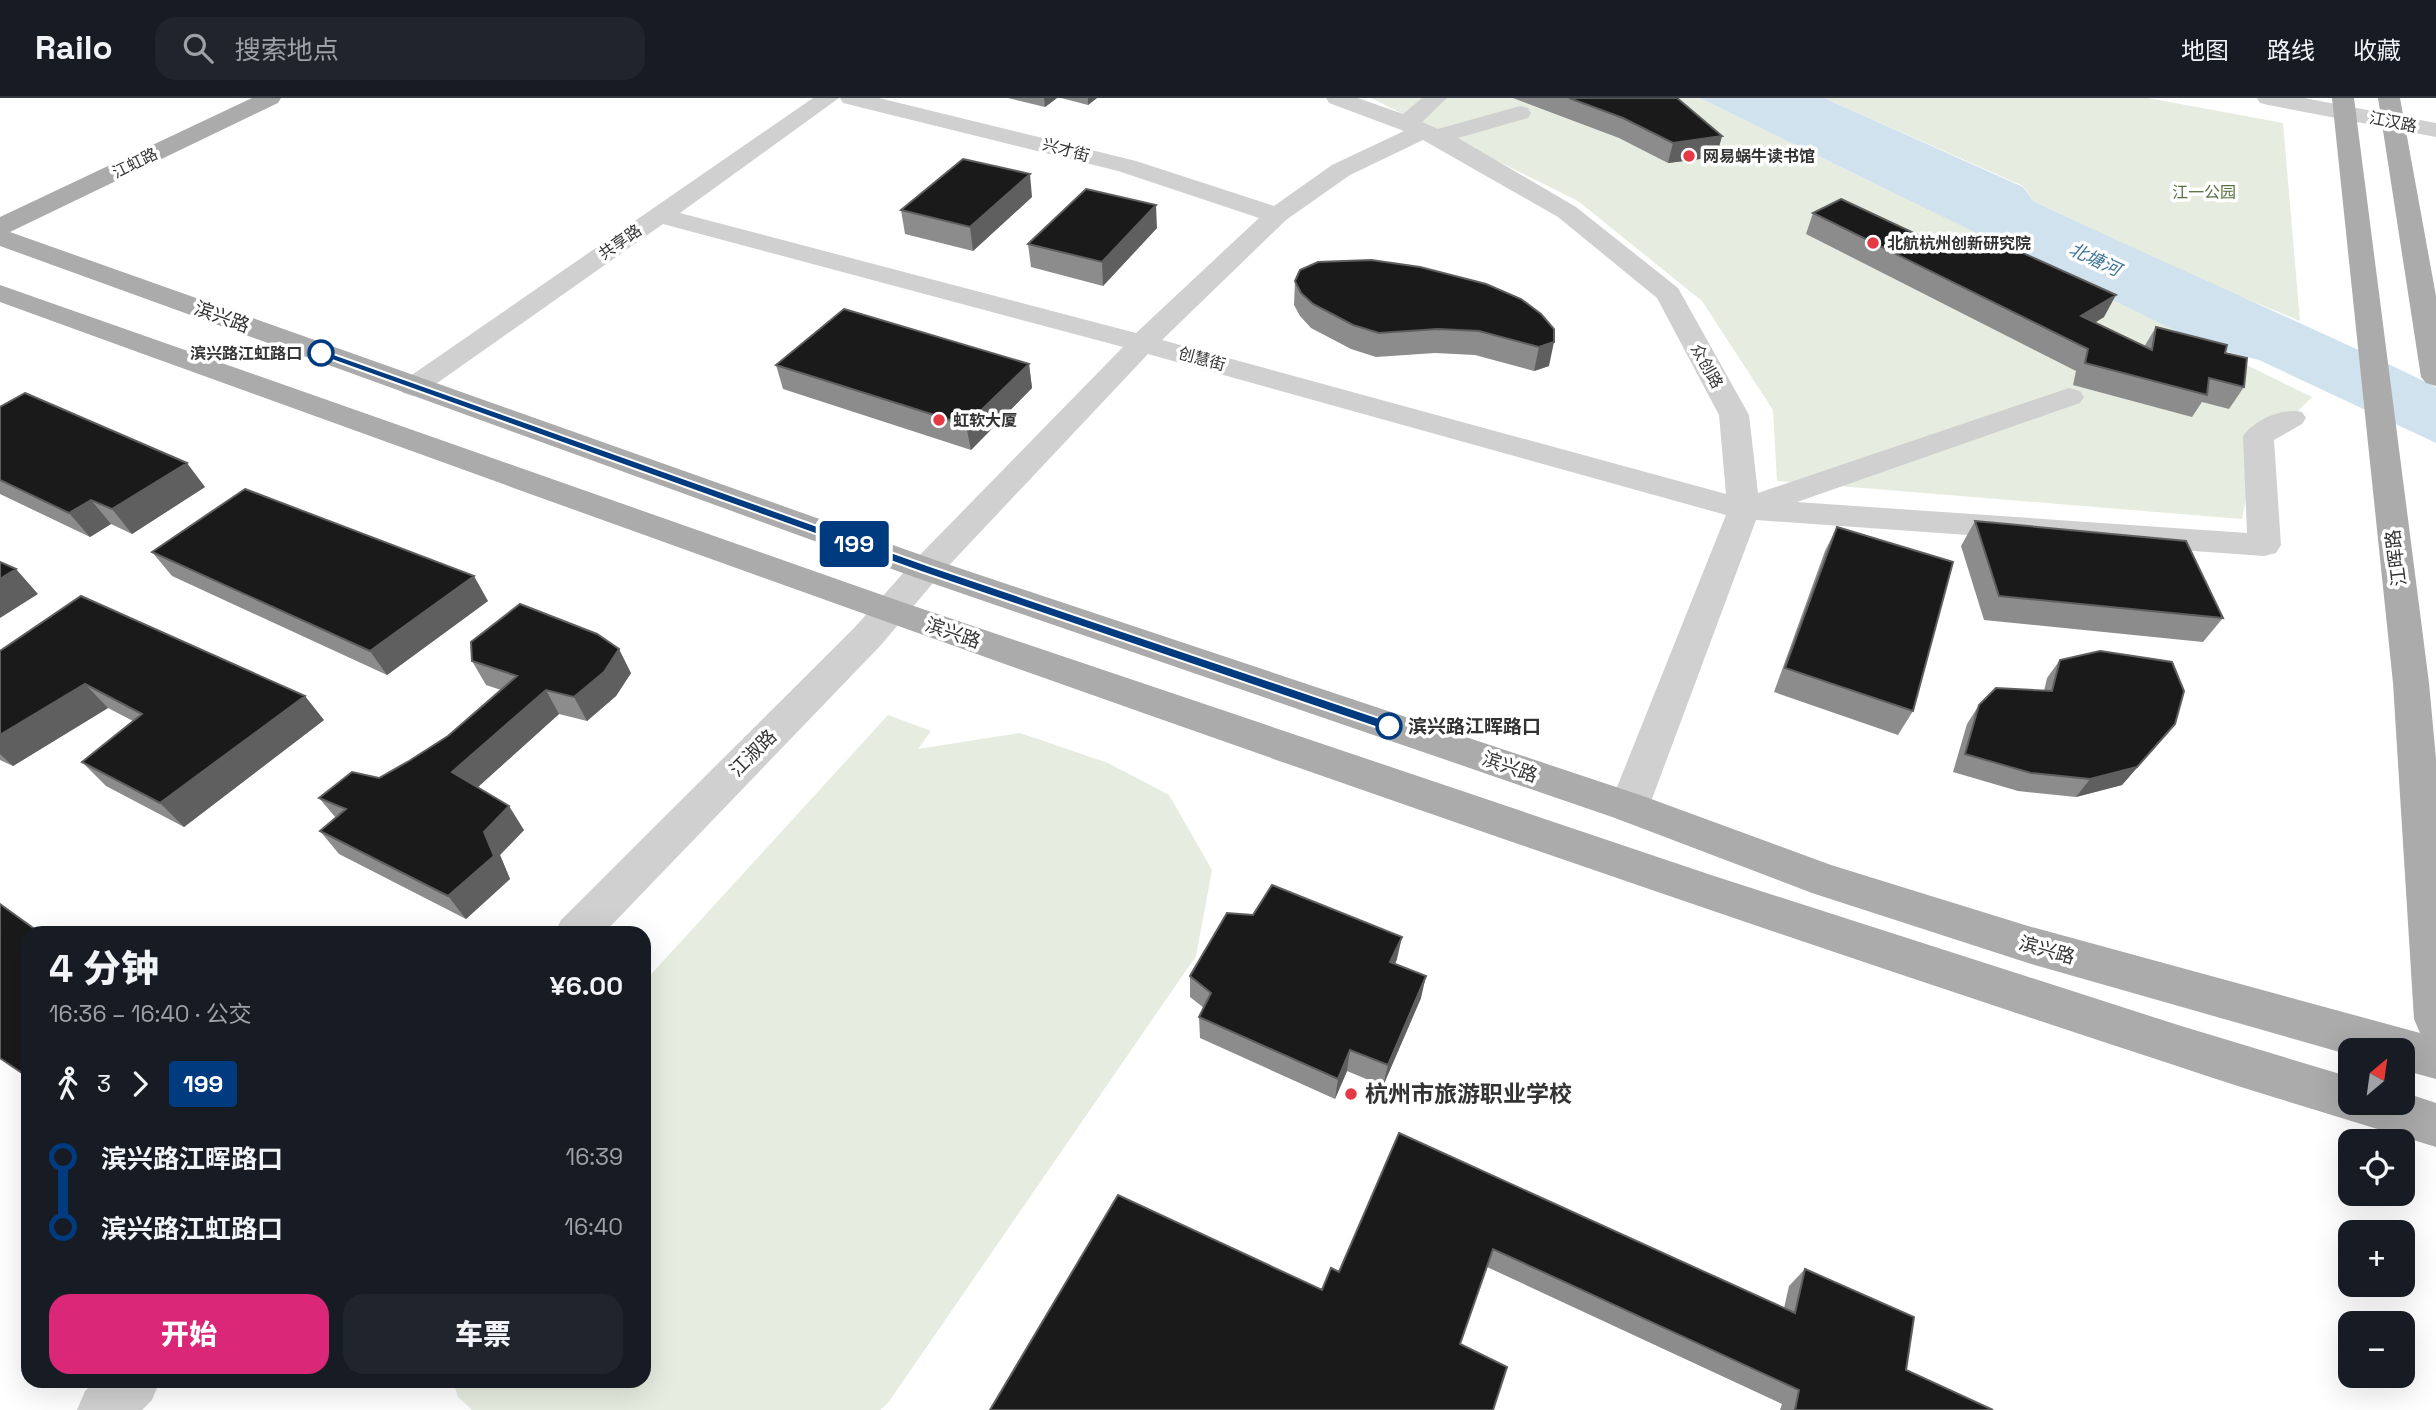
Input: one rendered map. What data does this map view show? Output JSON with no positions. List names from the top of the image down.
{
  "streets": {
    "main road": ["江虹路", "滨兴路", "江晖路"],
    "street": [
      "江汉路",
      "兴才街",
      "共享路",
      "创慧街",
      "众创路",
      "江淑路"
    ]
  },
  "crossings": [
    ["江汉路", "江晖路"],
    ["兴才街", "江淑路"],
    ["共享路", "滨兴路"],
    ["共享路", "创慧街"],
    ["滨兴路", "众创路"],
    ["滨兴路", "江淑路"],
    ["创慧街", "众创路"],
    ["创慧街", "江淑路"],
    ["众创路", "江淑路"]
  ],
  "water": ["北塘河"],
  "parks": ["江一公园"],
  "places": [
    "网易蜗牛读书馆",
    "北航杭州创新研究院",
    "滨兴路江虹路口",
    "虹软大厦",
    "滨兴路江晖路口",
    "杭州市旅游职业学校"
  ],
  "lines": ["bus line 199"],
  "north": "top right",
  "page": {
    "header": "Railo",
    "search": "搜索地点",
    "nav": ["地图", "路线", "收藏"],
    "on_map": "199",
    "heading": ["4 分钟", "16:36 – 16:40 · 公交", "¥6.00"],
    "map_buttons": ["+", "−"],
    "legs": ["3", "199"],
    "list": [
      {
        "name": "滨兴路江晖路口",
        "value": "16:39"
      },
      {
        "name": "滨兴路江虹路口",
        "value": "16:40"
      }
    ],
    "buttons": ["开始", "车票"]
  }
}
